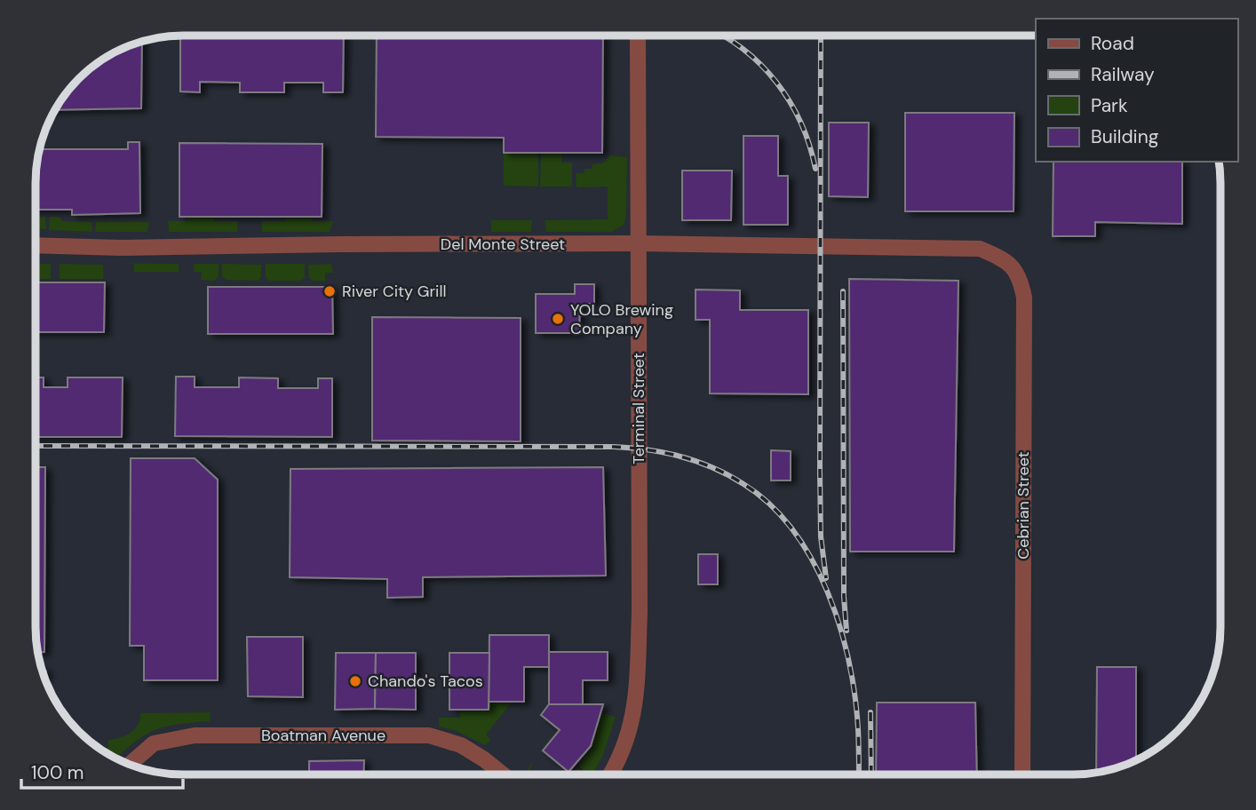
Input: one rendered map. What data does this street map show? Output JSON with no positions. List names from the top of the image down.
{
  "streets": {
    "street": [
      "Del Monte Street",
      "Terminal Street",
      "Cebrian Street",
      "Boatman Avenue"
    ]
  },
  "crossings": [
    ["Del Monte Street", "Terminal Street"],
    ["Del Monte Street", "Cebrian Street"]
  ],
  "places": ["River City Grill", "YOLO Brewing Company", "Chando's Tacos"],
  "legend": [
    "Road",
    "Railway",
    "Park",
    "Building"
  ],
  "scale_bar": "100 m"
}
